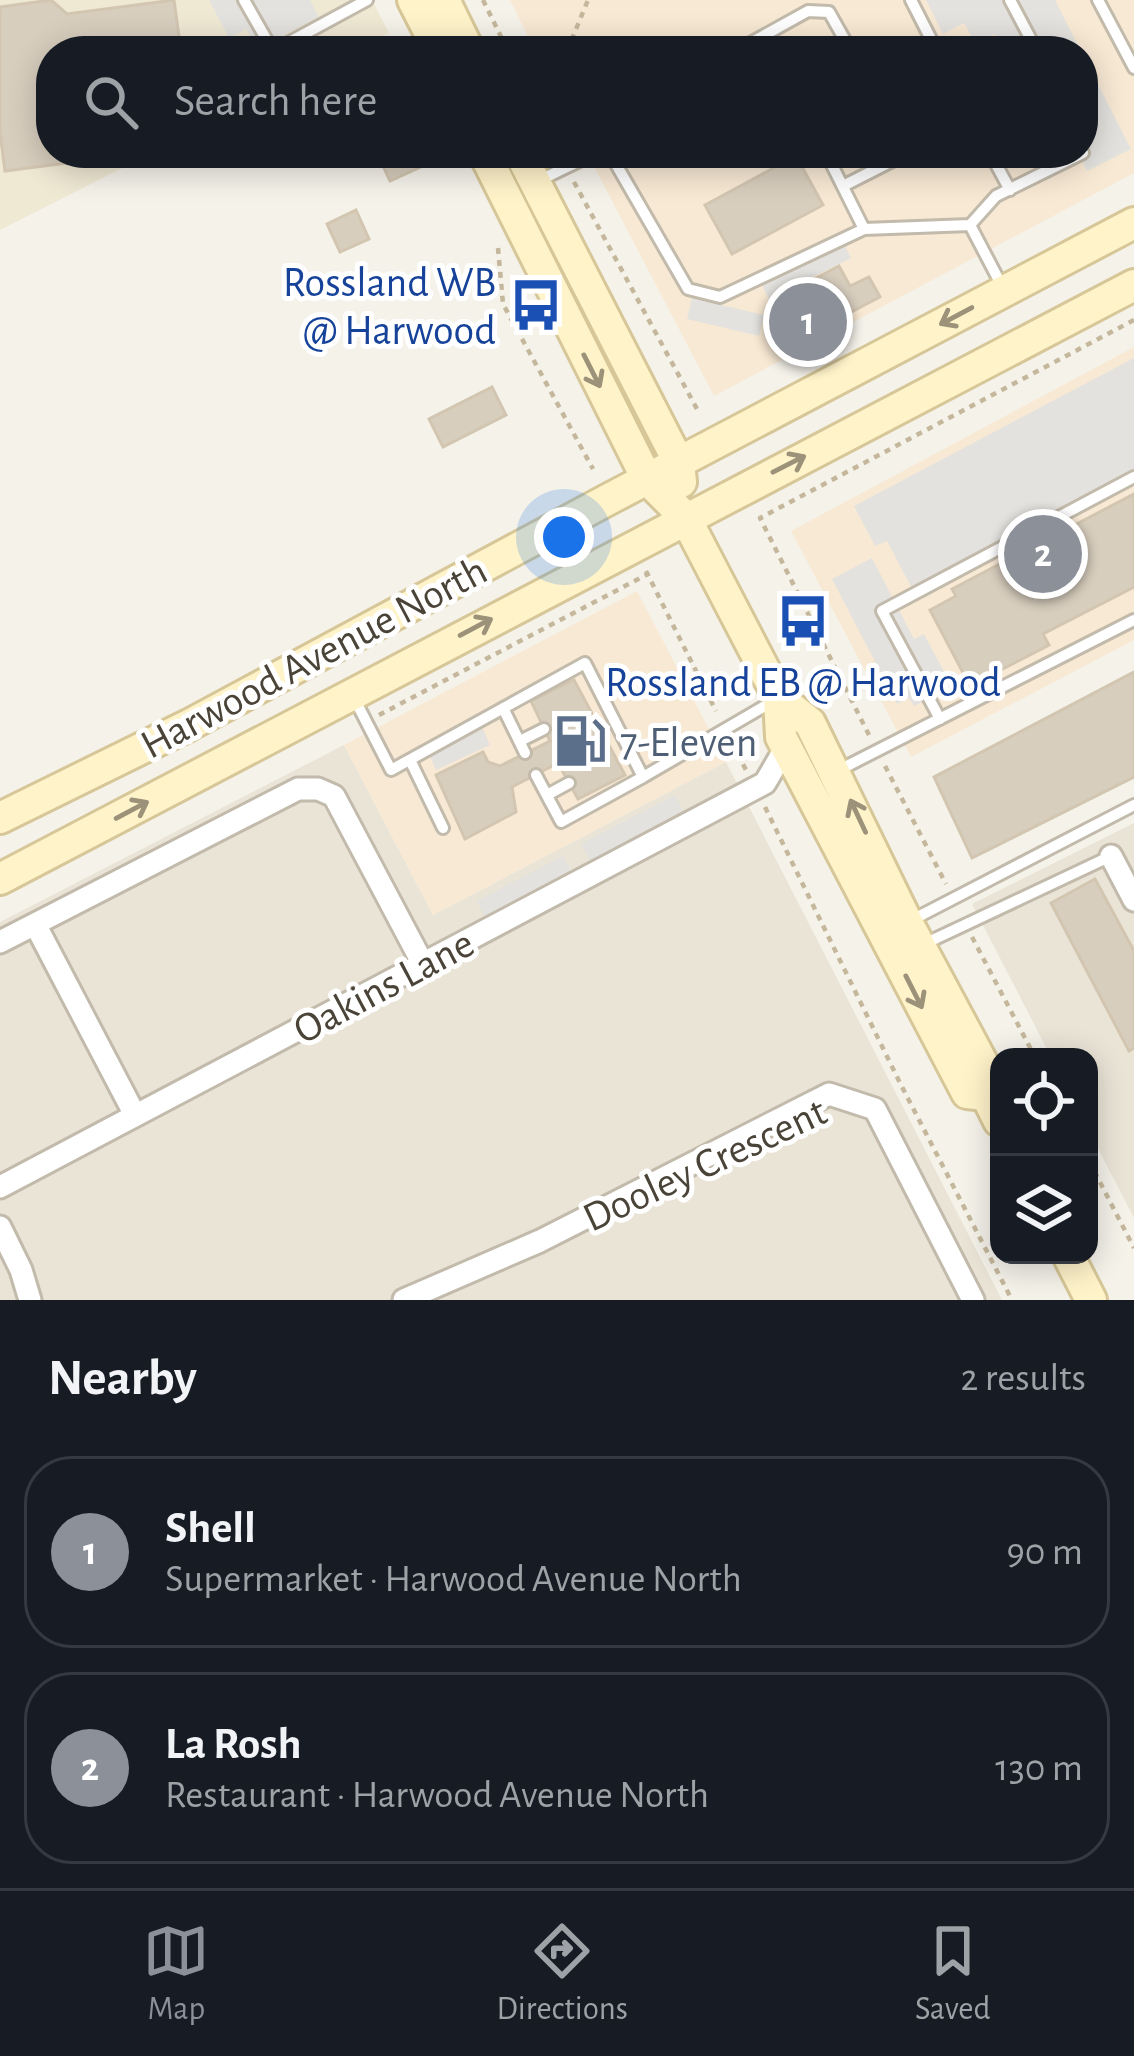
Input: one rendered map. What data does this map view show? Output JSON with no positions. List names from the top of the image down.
{
  "streets": {
    "main road": ["Harwood Avenue North"],
    "street": ["Oakins Lane", "Dooley Crescent"]
  },
  "places": {
    "bus stop": ["Rossland WB @ Harwood", "Rossland EB @ Harwood"],
    "fuel station": ["7-Eleven"]
  },
  "page": {
    "search": "Search here",
    "pins": ["1", "2"],
    "heading": ["Nearby", "2 results"],
    "list": [
      {
        "mark": "1",
        "name": "Shell",
        "note": "Supermarket · Harwood Avenue North",
        "value": "90 m"
      },
      {
        "mark": "2",
        "name": "La Rosh",
        "note": "Restaurant · Harwood Avenue North",
        "value": "130 m"
      }
    ],
    "nav": ["Map", "Directions", "Saved"]
  }
}
